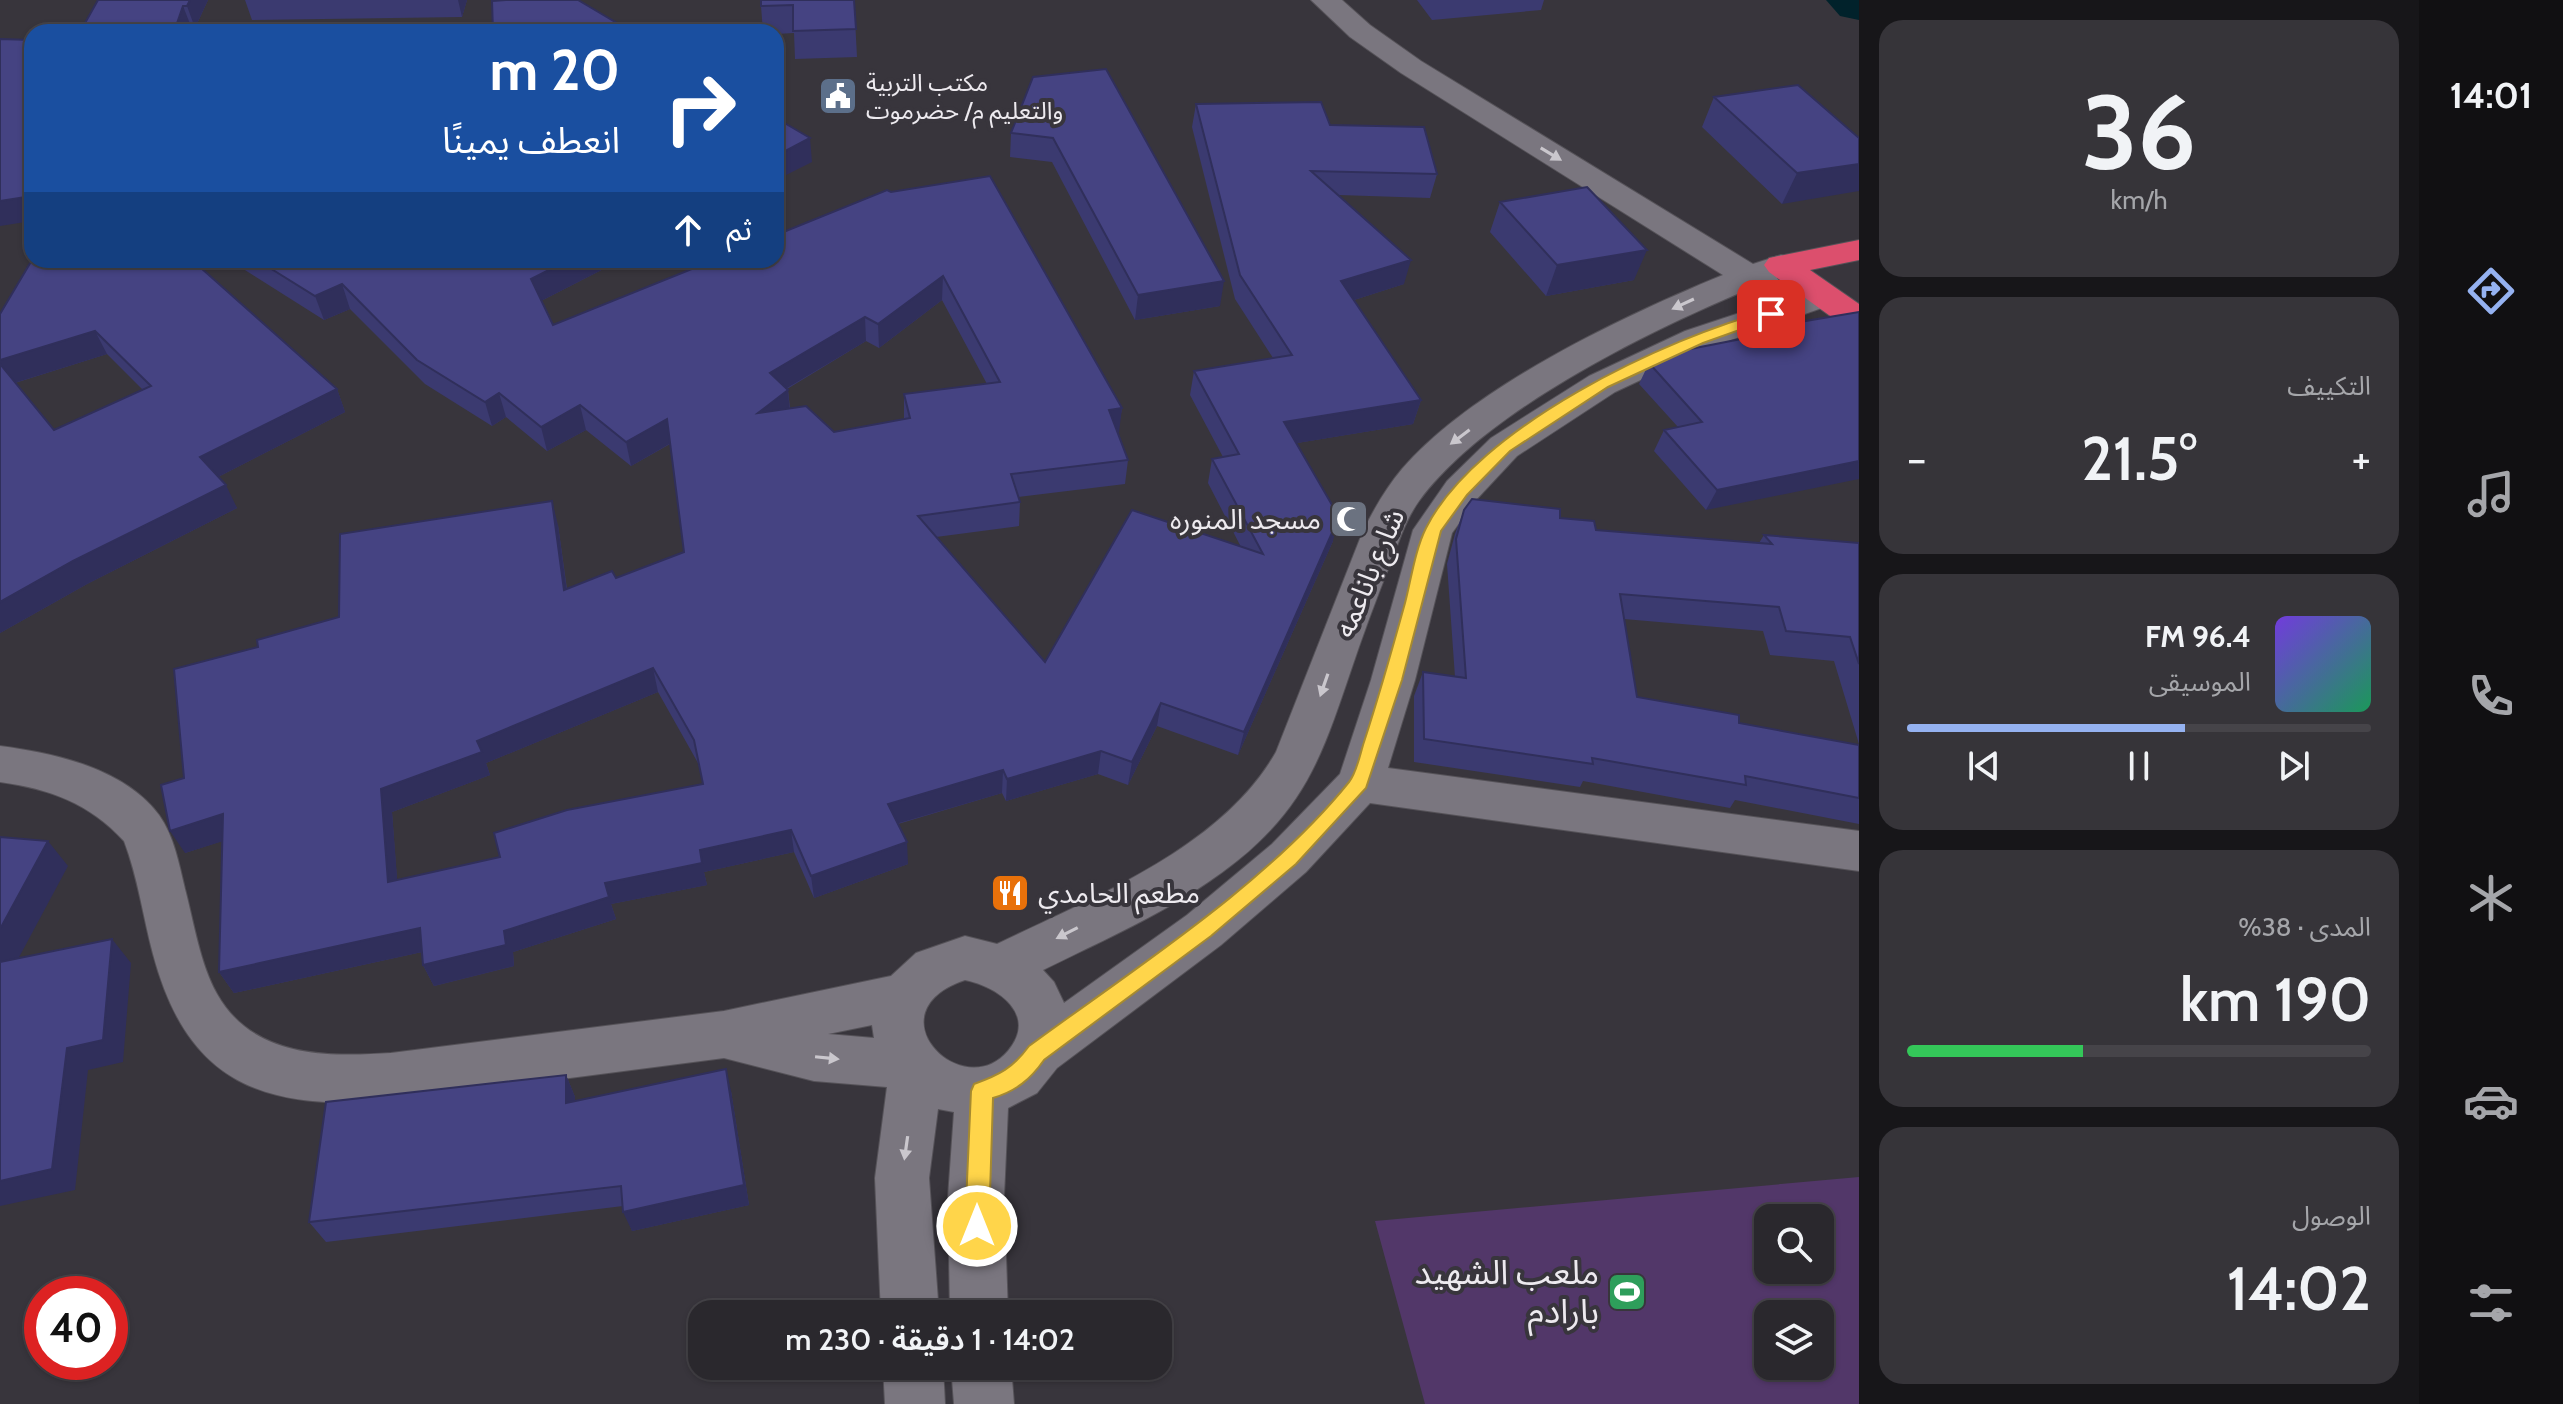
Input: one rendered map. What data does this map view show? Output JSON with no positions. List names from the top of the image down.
{
  "streets": {
    "highway": ["شارع باناعمه"]
  },
  "one_way": ["شارع باناعمه"],
  "places": {
    "public building": ["مكتب التربية والتعليم م/ حضرموت"],
    "mosque": ["مسجد المنوره"],
    "restaurant": ["مطعم الحامدي"],
    "sports": ["ملعب الشهيد بارادم"]
  },
  "page": {
    "tabs": "14:01",
    "tile": [
      ["36", "km/h"],
      "التكييف",
      ["المدى · 38%", "190 km"],
      ["الوصول", "14:02"]
    ],
    "turn": ["20 m", "انعطف يمينًا"],
    "then": "ثم",
    "heat": ["−", "21.5°", "+"],
    "song": ["96.4 FM", "الموسيقى"],
    "limit": "40",
    "trip": "14:02 · 1 دقيقة · 230 m"
  }
}
